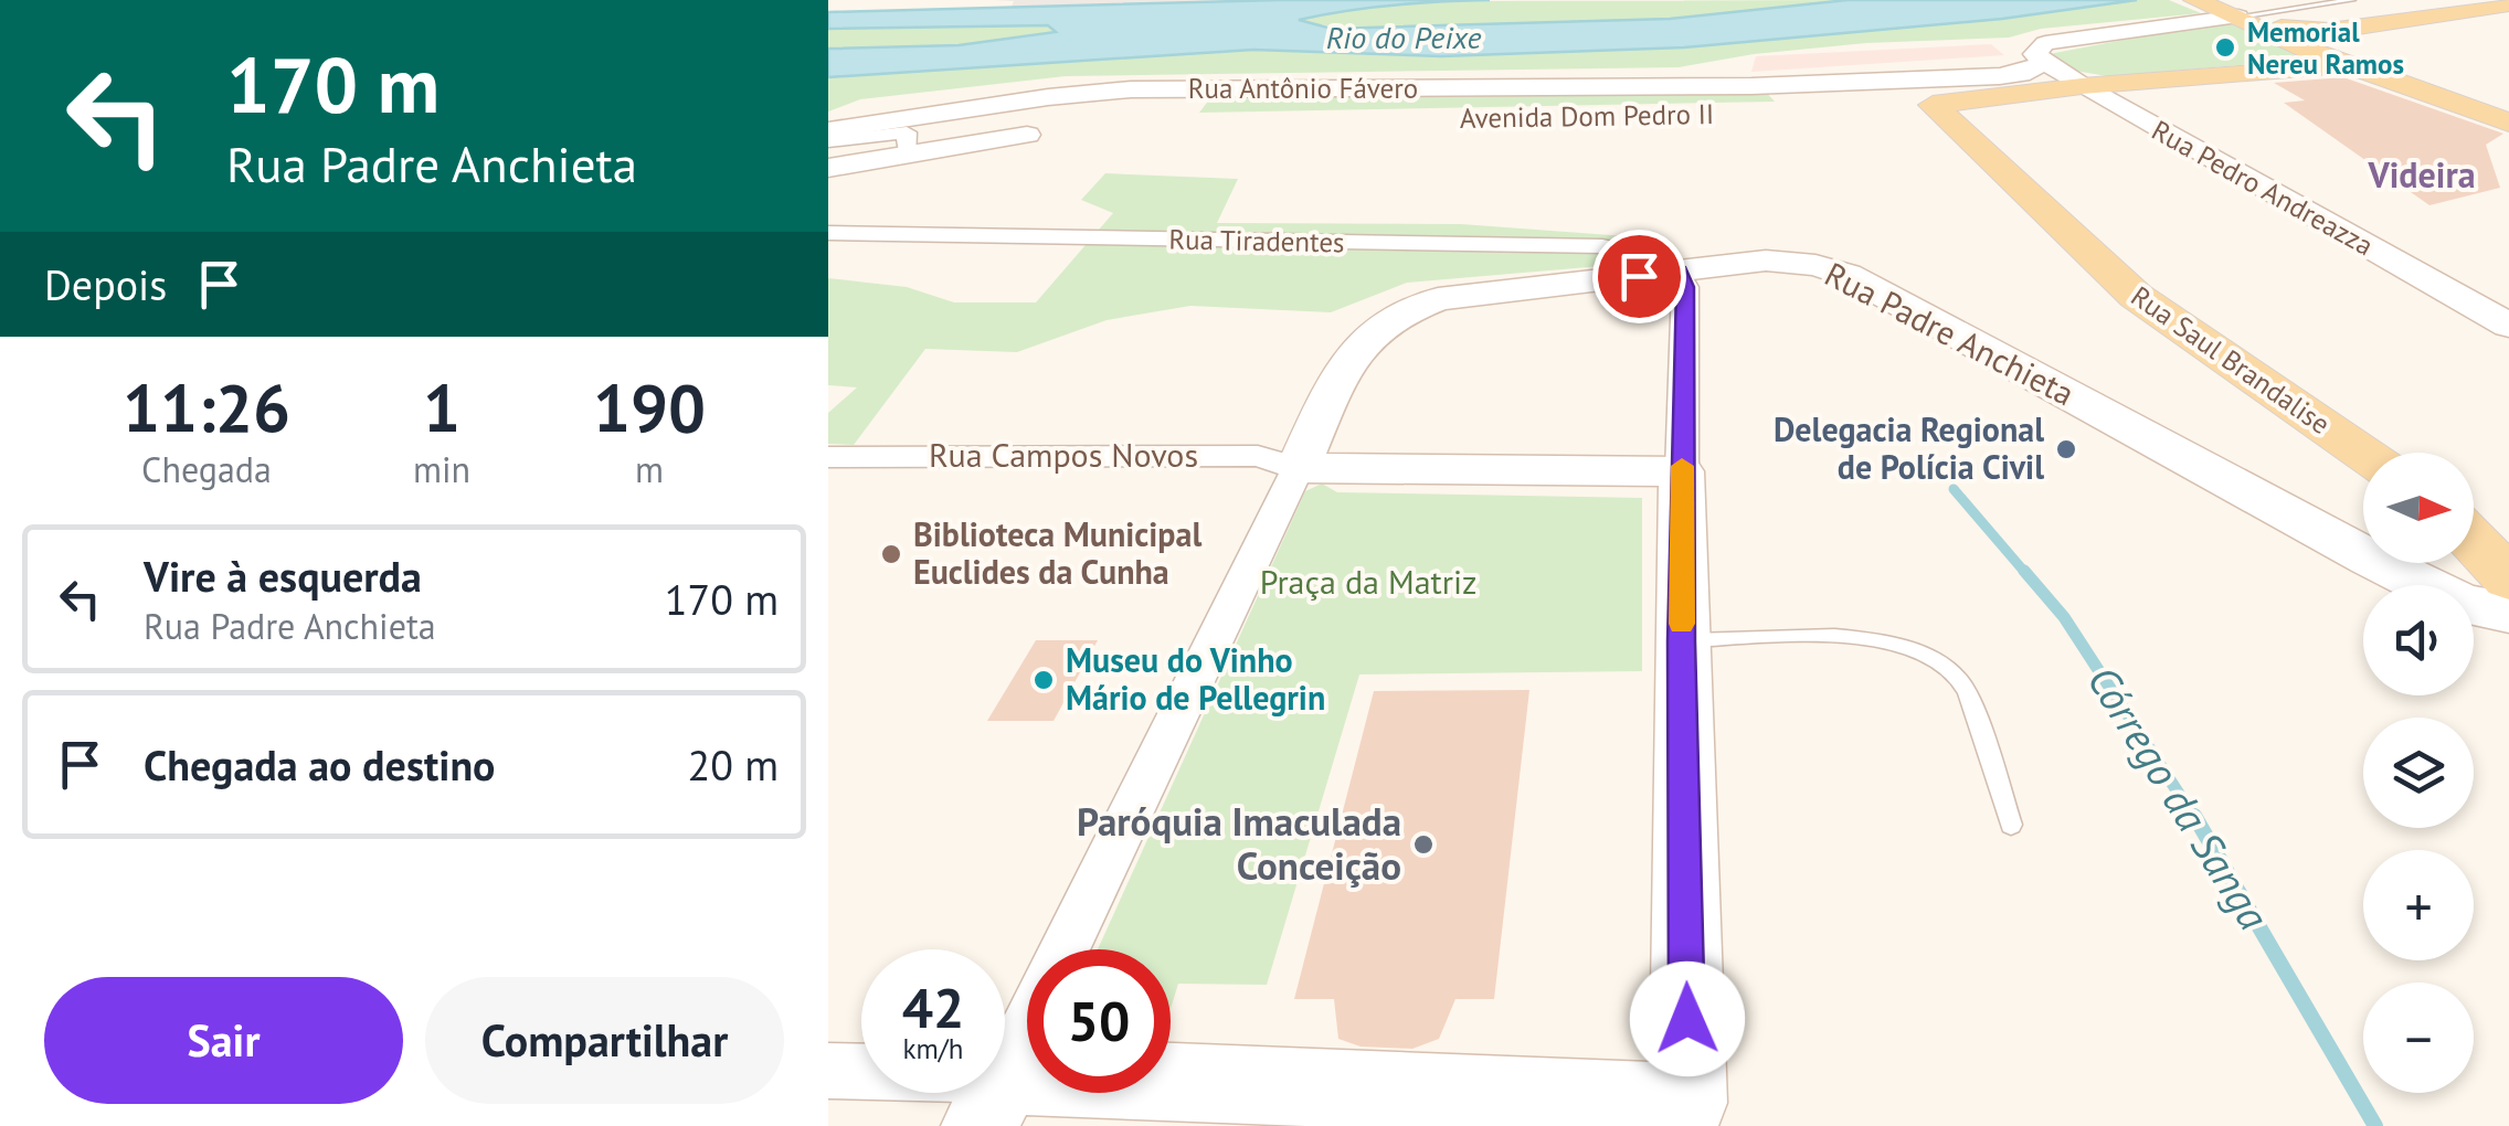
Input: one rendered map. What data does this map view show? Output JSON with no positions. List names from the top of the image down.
{
  "streets": {
    "main road": [
      "Rua Antônio Fávero",
      "Rua Pedro Andreazza",
      "Rua Padre Anchieta",
      "Rua Saul Brandalise",
      "Rua Campos Novos"
    ],
    "street": ["Rua Tiradentes"]
  },
  "crossings": [
    ["Rua Tiradentes", "Rua Padre Anchieta"],
    ["Rua Padre Anchieta", "Rua Campos Novos"]
  ],
  "districts": ["Videira"],
  "water": ["Rio do Peixe", "Córrego da Sanga"],
  "parks": ["Praça da Matriz"],
  "places": [
    "Memorial Nereu Ramos",
    "Delegacia Regional de Polícia Civil",
    "Biblioteca Municipal Euclides da Cunha",
    "Museu do Vinho Mário de Pellegrin",
    "Paróquia Imaculada Conceição"
  ],
  "north": "right",
  "page": {
    "turn": ["170 m", "Rua Padre Anchieta"],
    "then": "Depois",
    "eta": [
      "11:26",
      "Chegada",
      "1",
      "min",
      "190",
      "m"
    ],
    "map_buttons": ["+", "−"],
    "list": [
      {
        "name": "Vire à esquerda",
        "note": "Rua Padre Anchieta",
        "value": "170 m"
      },
      {
        "name": "Chegada ao destino",
        "value": "20 m"
      }
    ],
    "speed": "42 km/h",
    "limit": "50",
    "buttons": ["Sair", "Compartilhar"]
  }
}
